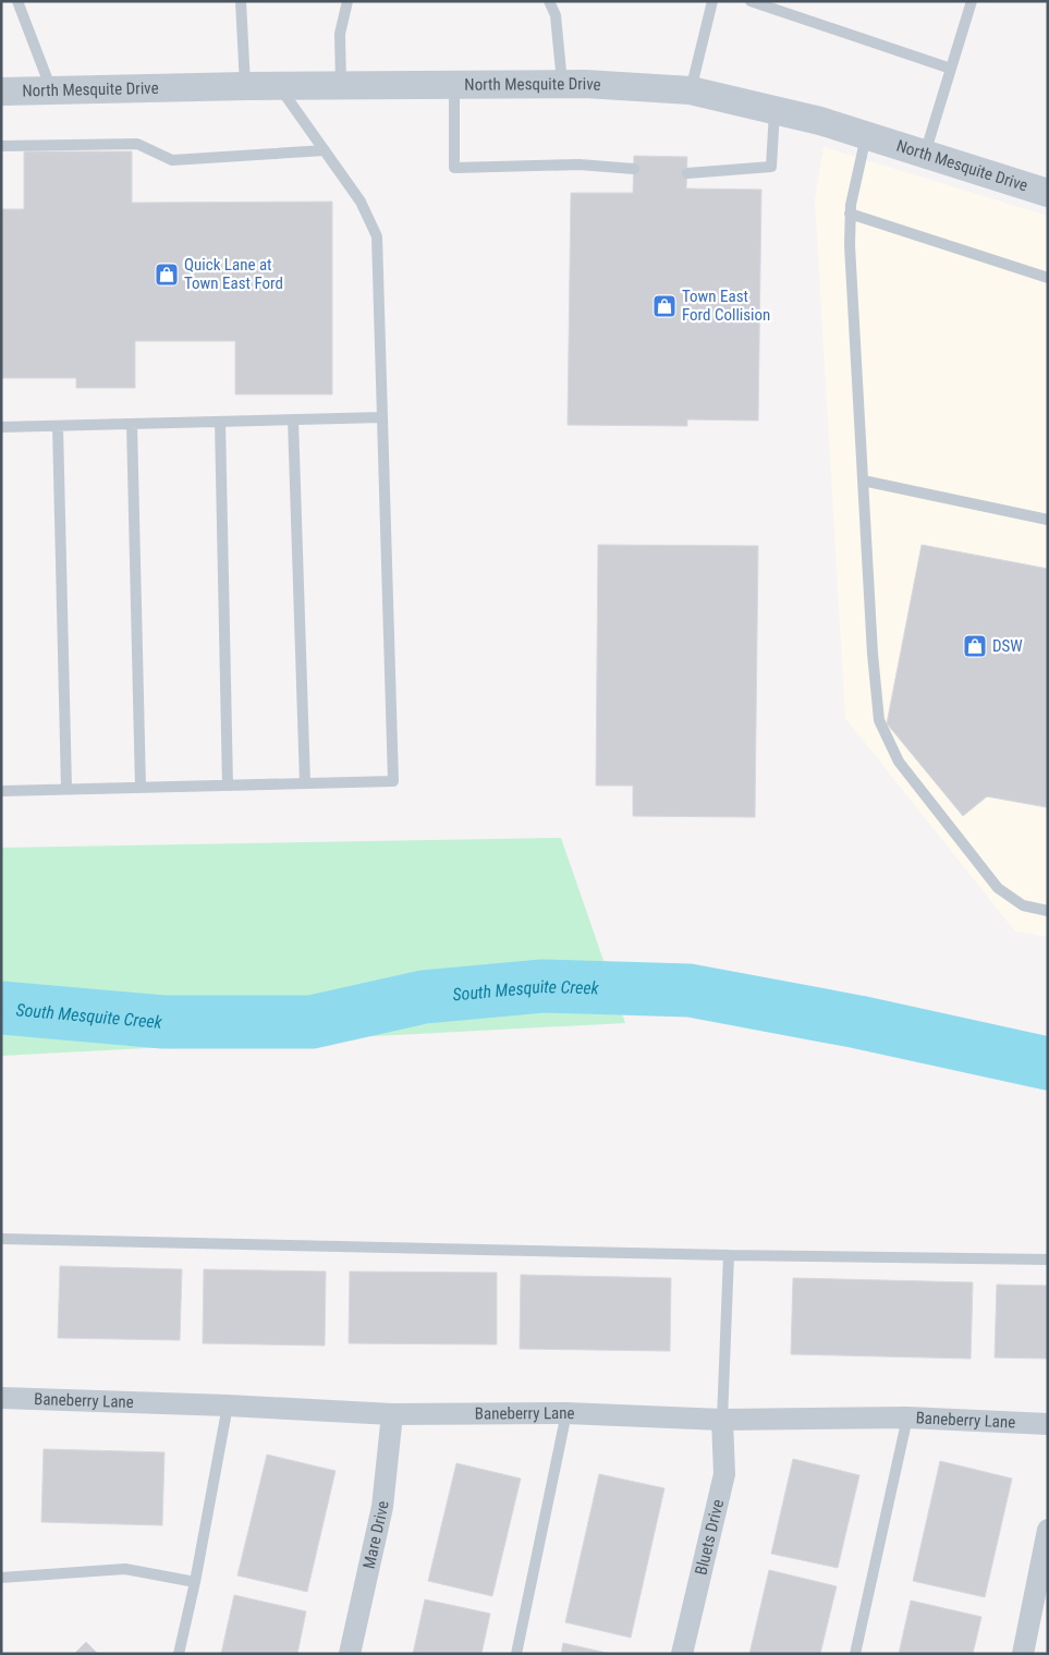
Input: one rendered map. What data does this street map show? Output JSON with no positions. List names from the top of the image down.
{
  "streets": {
    "street": [
      "North Mesquite Drive",
      "Baneberry Lane",
      "Mare Drive",
      "Bluets Drive"
    ]
  },
  "crossings": [
    ["Baneberry Lane", "Mare Drive"],
    ["Baneberry Lane", "Bluets Drive"]
  ],
  "water": ["South Mesquite Creek"],
  "places": {
    "shop": ["Quick Lane at Town East Ford", "Town East Ford Collision", "DSW"]
  }
}
